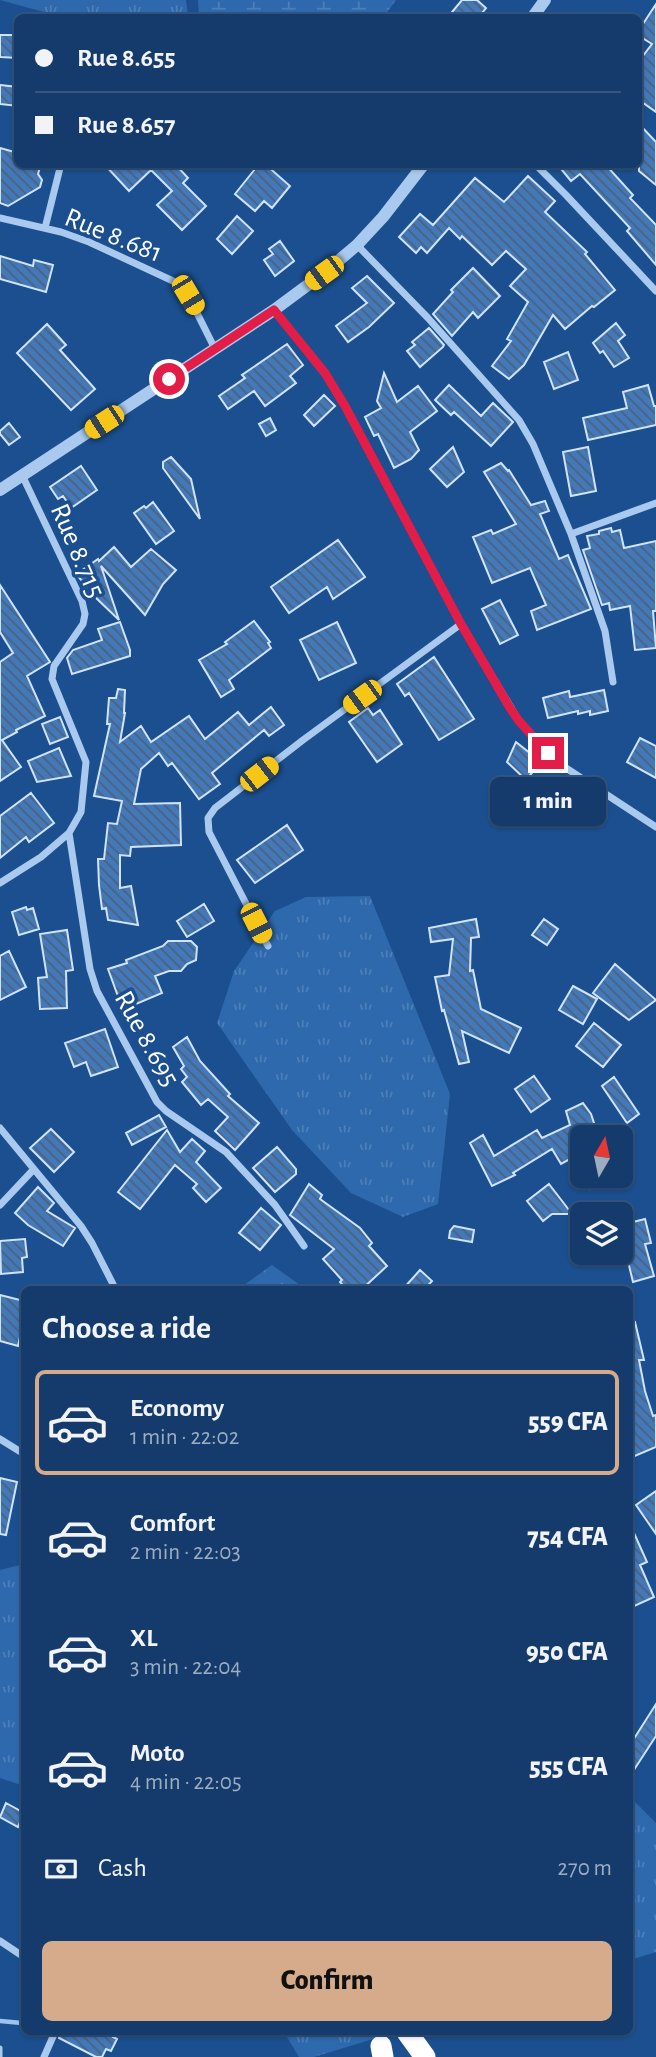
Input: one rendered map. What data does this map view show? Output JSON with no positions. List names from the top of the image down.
{
  "streets": {
    "street": ["Rue 8.681", "Rue 8.715", "Rue 8.695"]
  },
  "crossings": [
    ["Rue 8.715", "Rue 8.695"]
  ],
  "north": "top",
  "page": {
    "banner": ["Rue 8.655", "Rue 8.657"],
    "bubble": "1 min",
    "heading": "Choose a ride",
    "list": [
      {
        "name": "Economy",
        "note": "1 min · 22:02",
        "value": "559 CFA"
      },
      {
        "name": "Comfort",
        "note": "2 min · 22:03",
        "value": "754 CFA"
      },
      {
        "name": "XL",
        "note": "3 min · 22:04",
        "value": "950 CFA"
      },
      {
        "name": "Moto",
        "note": "4 min · 22:05",
        "value": "555 CFA"
      }
    ],
    "pay": ["Cash", "270 m"],
    "buttons": "Confirm"
  }
}
